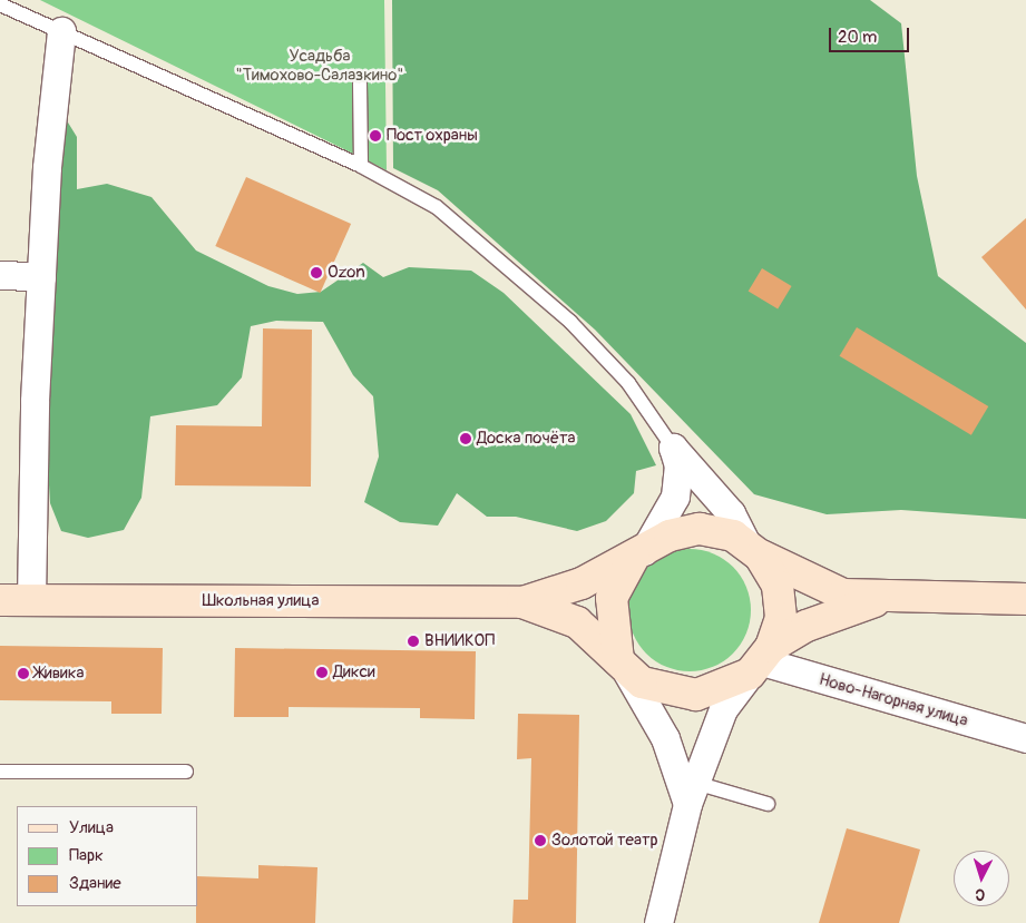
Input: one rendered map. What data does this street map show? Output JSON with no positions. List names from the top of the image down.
{
  "streets": {
    "main road": ["Школьная улица"],
    "street": ["Ново-Нагорная улица"]
  },
  "parks": ["Усадьба \"Тимохово-Салазкино\""],
  "places": [
    "Пост охраны",
    "Ozon",
    "Доска почёта",
    "ВНИИКОП",
    "Дикси",
    "Живика",
    "Золотой театр"
  ],
  "legend": ["Улица", "Парк", "Здание"],
  "scale_bar": "20 m",
  "north": "bottom"
}
